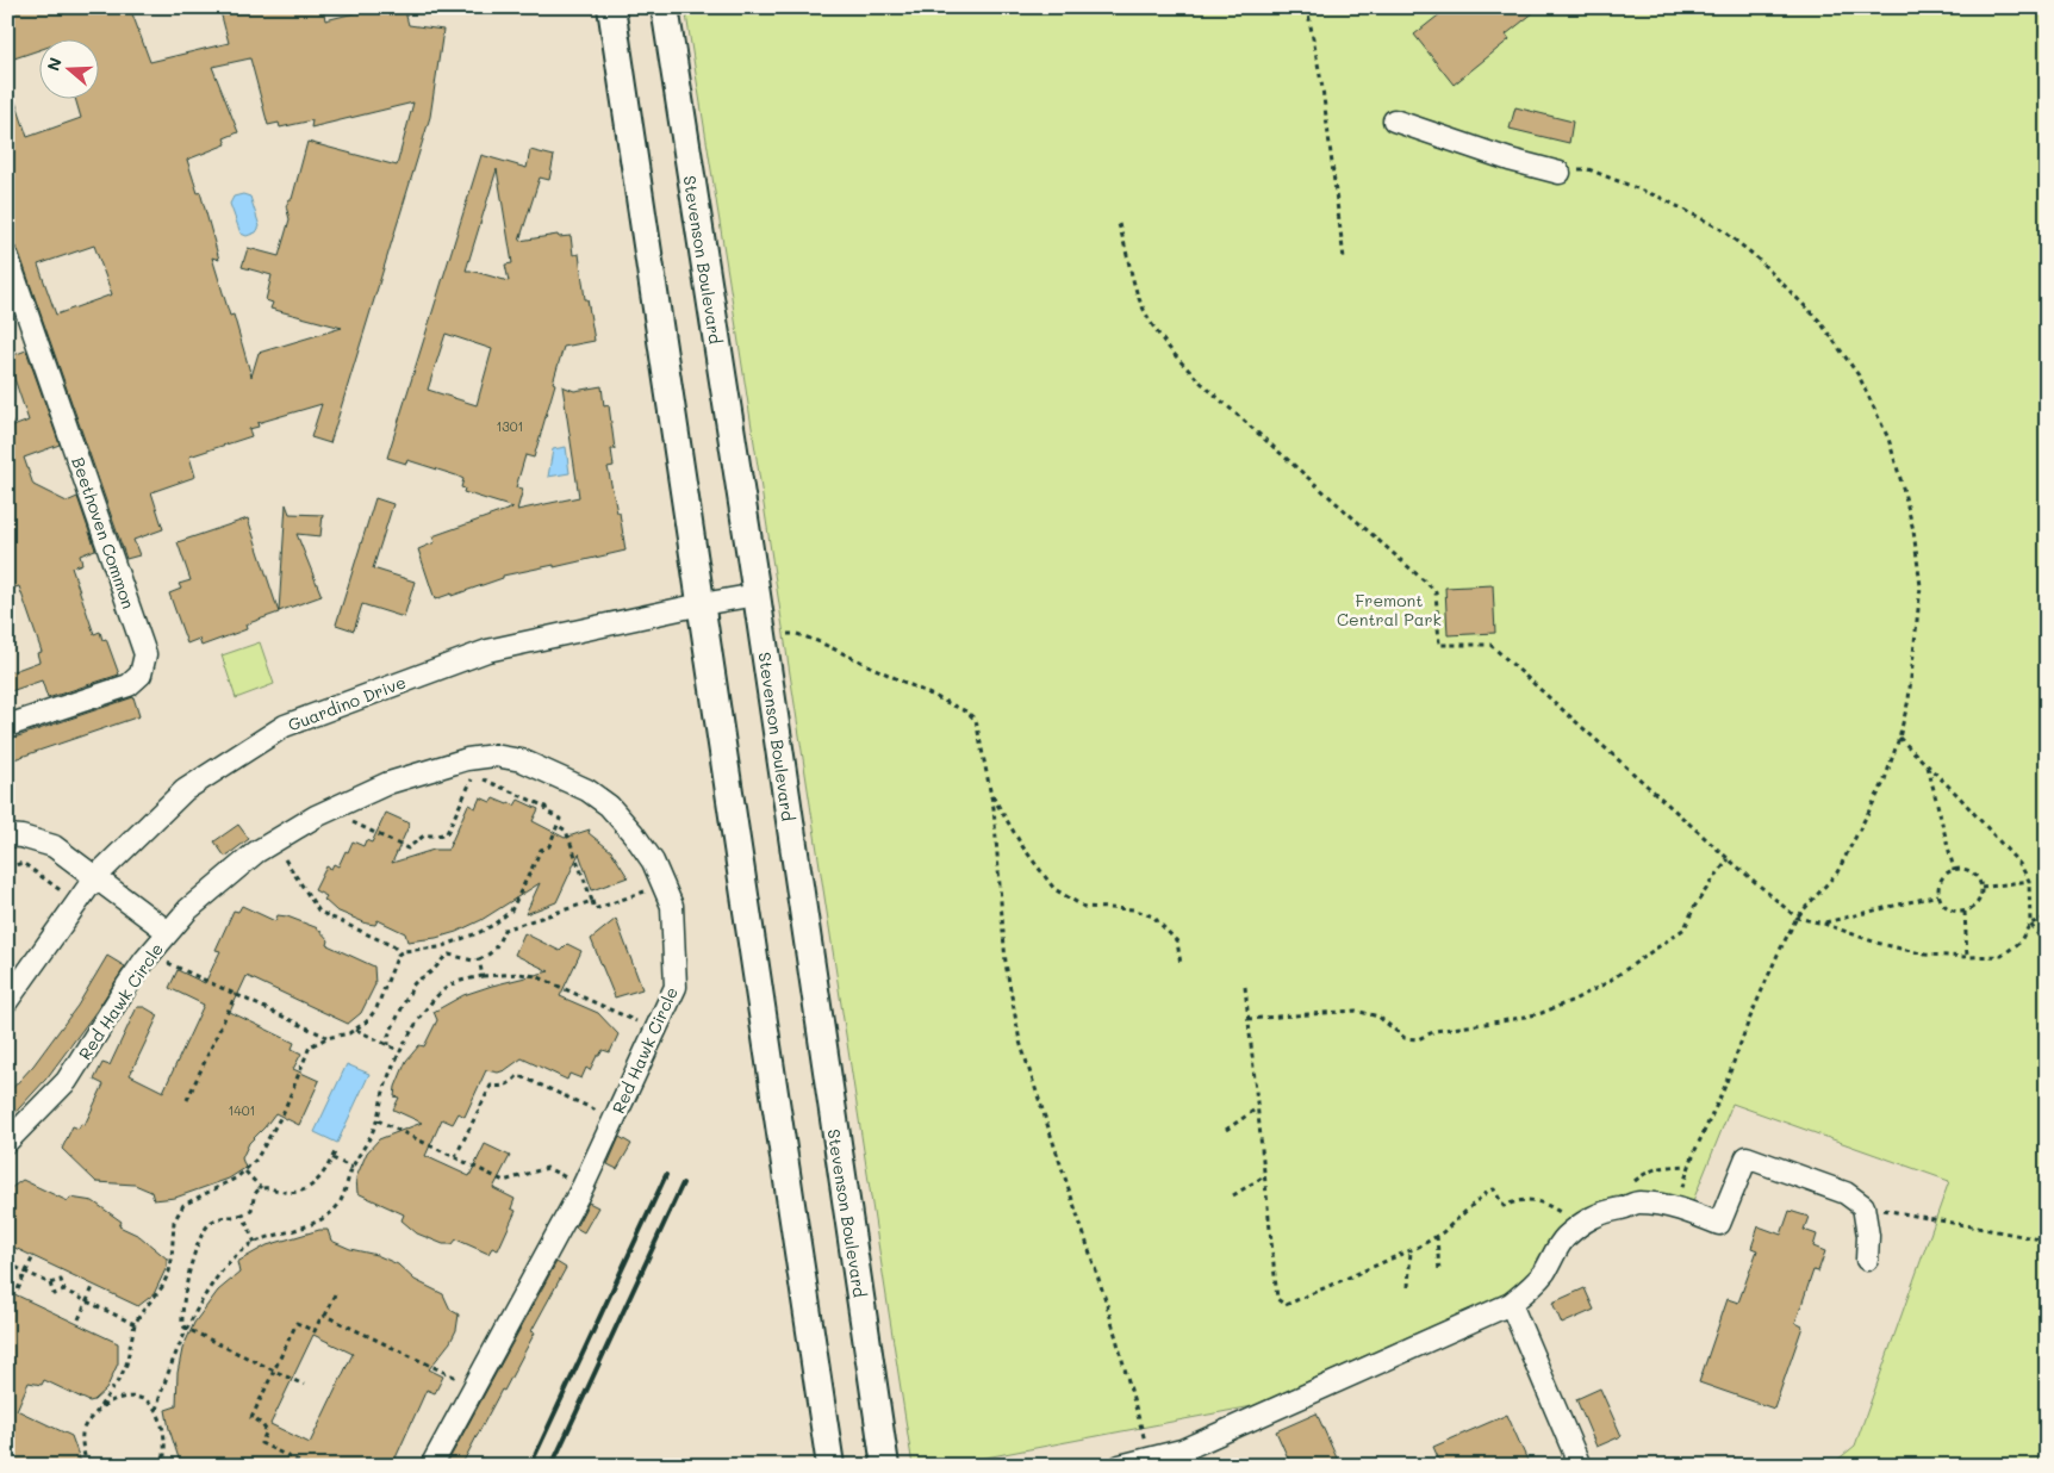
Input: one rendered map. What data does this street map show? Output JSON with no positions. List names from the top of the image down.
{
  "streets": {
    "main road": ["Stevenson Boulevard"],
    "street": ["Beethoven Common", "Guardino Drive", "Red Hawk Circle"]
  },
  "crossings": [
    ["Stevenson Boulevard", "Guardino Drive"]
  ],
  "parks": ["Fremont Central Park"],
  "house_numbers": ["1301", "1401"],
  "north": "left"
}
